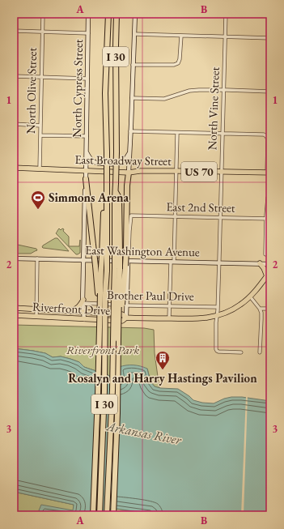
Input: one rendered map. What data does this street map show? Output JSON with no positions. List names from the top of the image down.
{
  "streets": {
    "highway": ["I 30"],
    "main road": [
      "North Cypress Street",
      "East Broadway Street",
      "US 70",
      "East Washington Avenue",
      "Riverfront Drive"
    ],
    "street": [
      "North Olive Street",
      "North Vine Street",
      "East 2nd Street",
      "Brother Paul Drive"
    ]
  },
  "crossings": [
    ["North Cypress Street", "East Broadway Street"],
    ["North Cypress Street", "East Washington Avenue"],
    ["North Cypress Street", "Brother Paul Drive"],
    ["North Cypress Street", "Riverfront Drive"],
    ["North Olive Street", "East Broadway Street"],
    ["North Vine Street", "East Broadway Street"],
    ["North Vine Street", "East 2nd Street"],
    ["North Vine Street", "East Washington Avenue"],
    ["North Vine Street", "Brother Paul Drive"],
    ["North Vine Street", "Riverfront Drive"],
    ["East 2nd Street", "East Washington Avenue"]
  ],
  "water": ["Arkansas River"],
  "parks": ["Riverfront Park"],
  "places": {
    "sports": ["Simmons Arena"],
    "building": ["Rosalyn and Harry Hastings Pavilion"]
  },
  "grid": {
    "columns": ["A", "B"],
    "rows": ["1", "2", "3"]
  }
}
